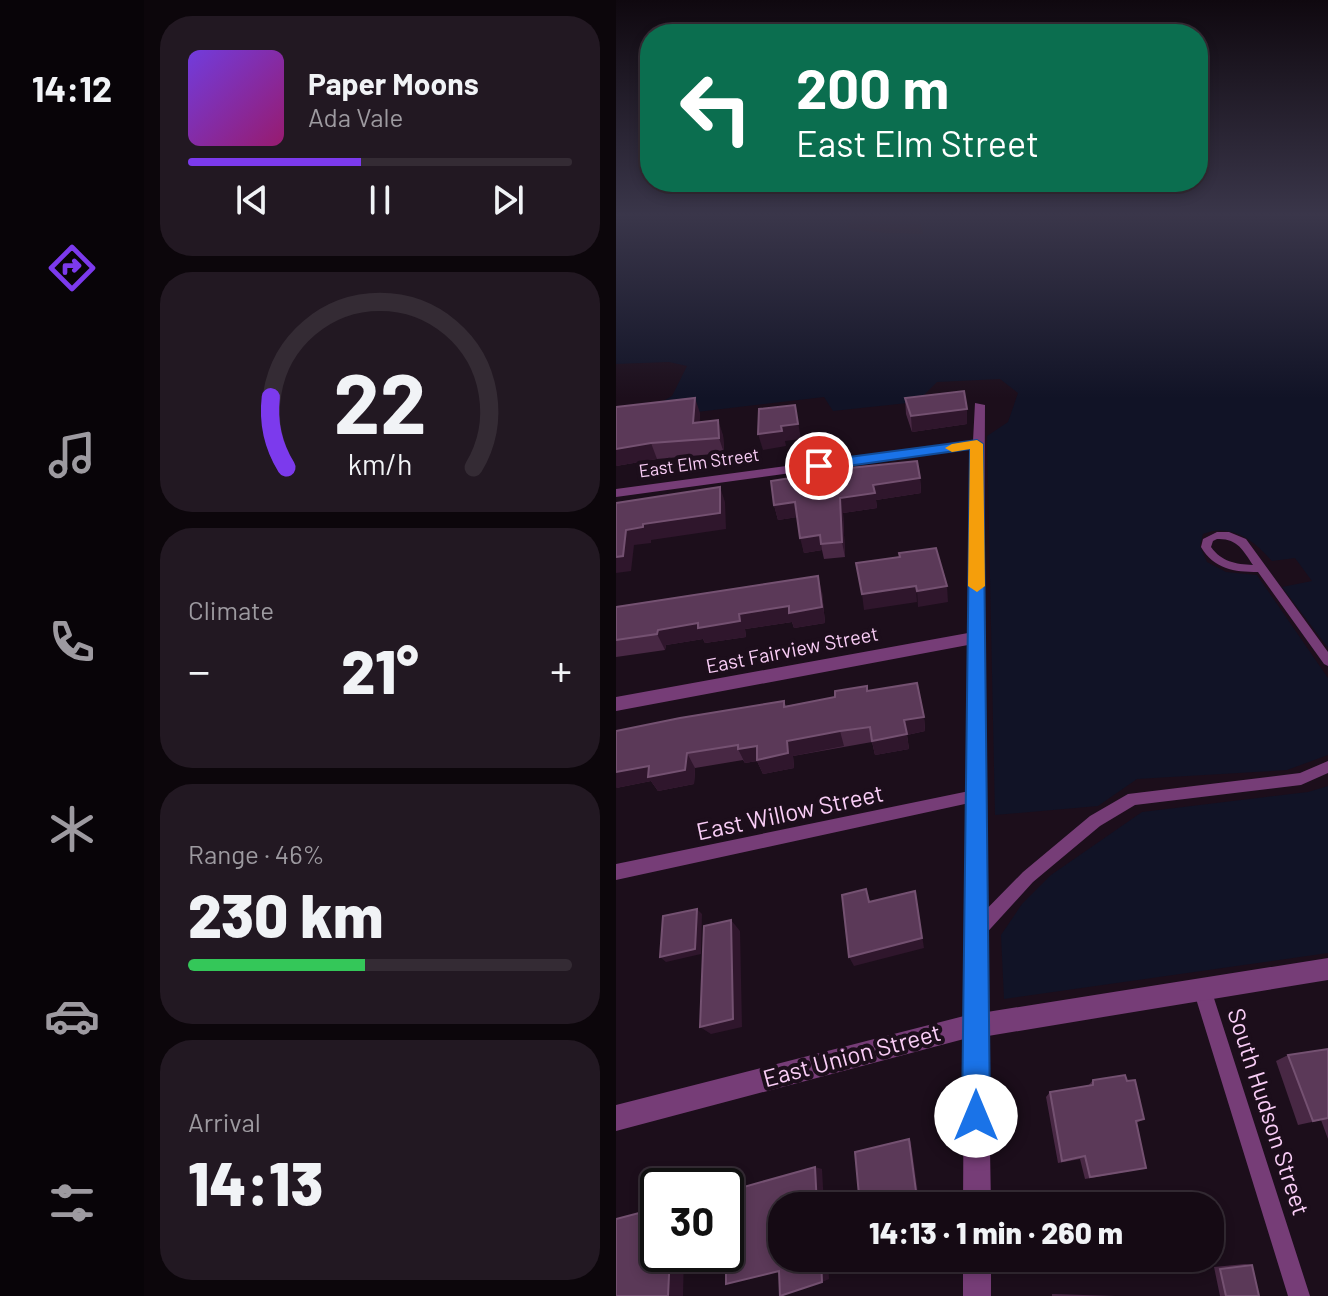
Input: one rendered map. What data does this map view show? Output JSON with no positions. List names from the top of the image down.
{
  "streets": {
    "street": ["East Elm Street", "East Fairview Street", "East Union Street"],
    "lane": ["East Willow Street", "South Hudson Street"]
  },
  "crossings": [
    ["East Union Street", "South Hudson Street"]
  ],
  "page": {
    "tabs": "14:12",
    "turn": ["200 m", "East Elm Street"],
    "song": ["Paper Moons", "Ada Vale"],
    "tile": [
      "Climate",
      ["Range · 46%", "230 km"],
      ["Arrival", "14:13"]
    ],
    "heat": ["−", "21°", "+"],
    "limit": "30",
    "trip": "14:13 · 1 min · 260 m",
    "gauge": ["22", "km/h"]
  }
}
